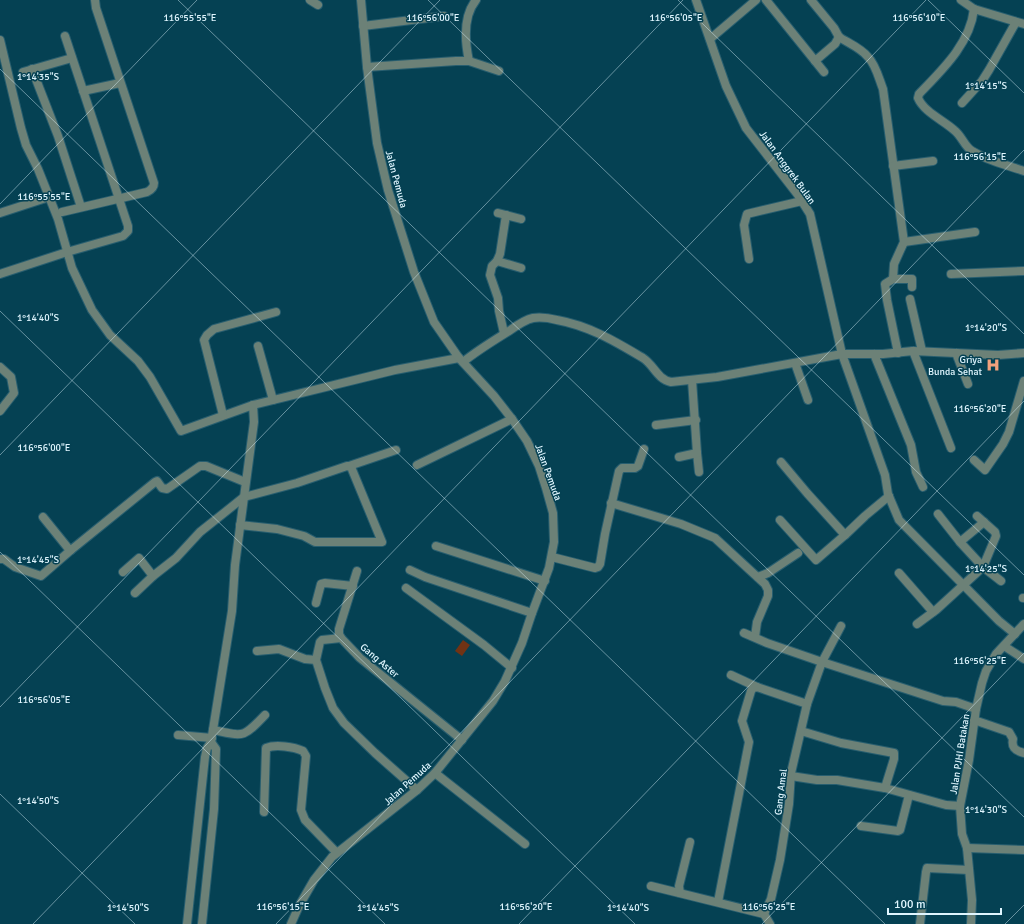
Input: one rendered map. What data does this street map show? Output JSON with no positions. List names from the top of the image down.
{
  "streets": {
    "street": [
      "Jalan Anggrek Bulan",
      "Jalan Pemuda",
      "Gang Aster",
      "Jalan PJHI Batakan",
      "Gang Amal"
    ]
  },
  "crossings": [
    ["Jalan Anggrek Bulan", "Jalan PJHI Batakan"],
    ["Jalan Pemuda", "Gang Aster"]
  ],
  "places": {
    "hospital": ["Griya Bunda Sehat"]
  },
  "scale_bar": "100 m",
  "coordinates": [
    "116°55'55\"E",
    "116°56'00\"E",
    "116°56'05\"E",
    "116°56'10\"E",
    "1°14'35\"S",
    "1°14'15\"S",
    "116°56'15\"E",
    "1°14'40\"S",
    "1°14'20\"S",
    "116°56'20\"E",
    "1°14'45\"S",
    "1°14'25\"S",
    "116°56'25\"E",
    "1°14'50\"S",
    "1°14'30\"S"
  ]
}
